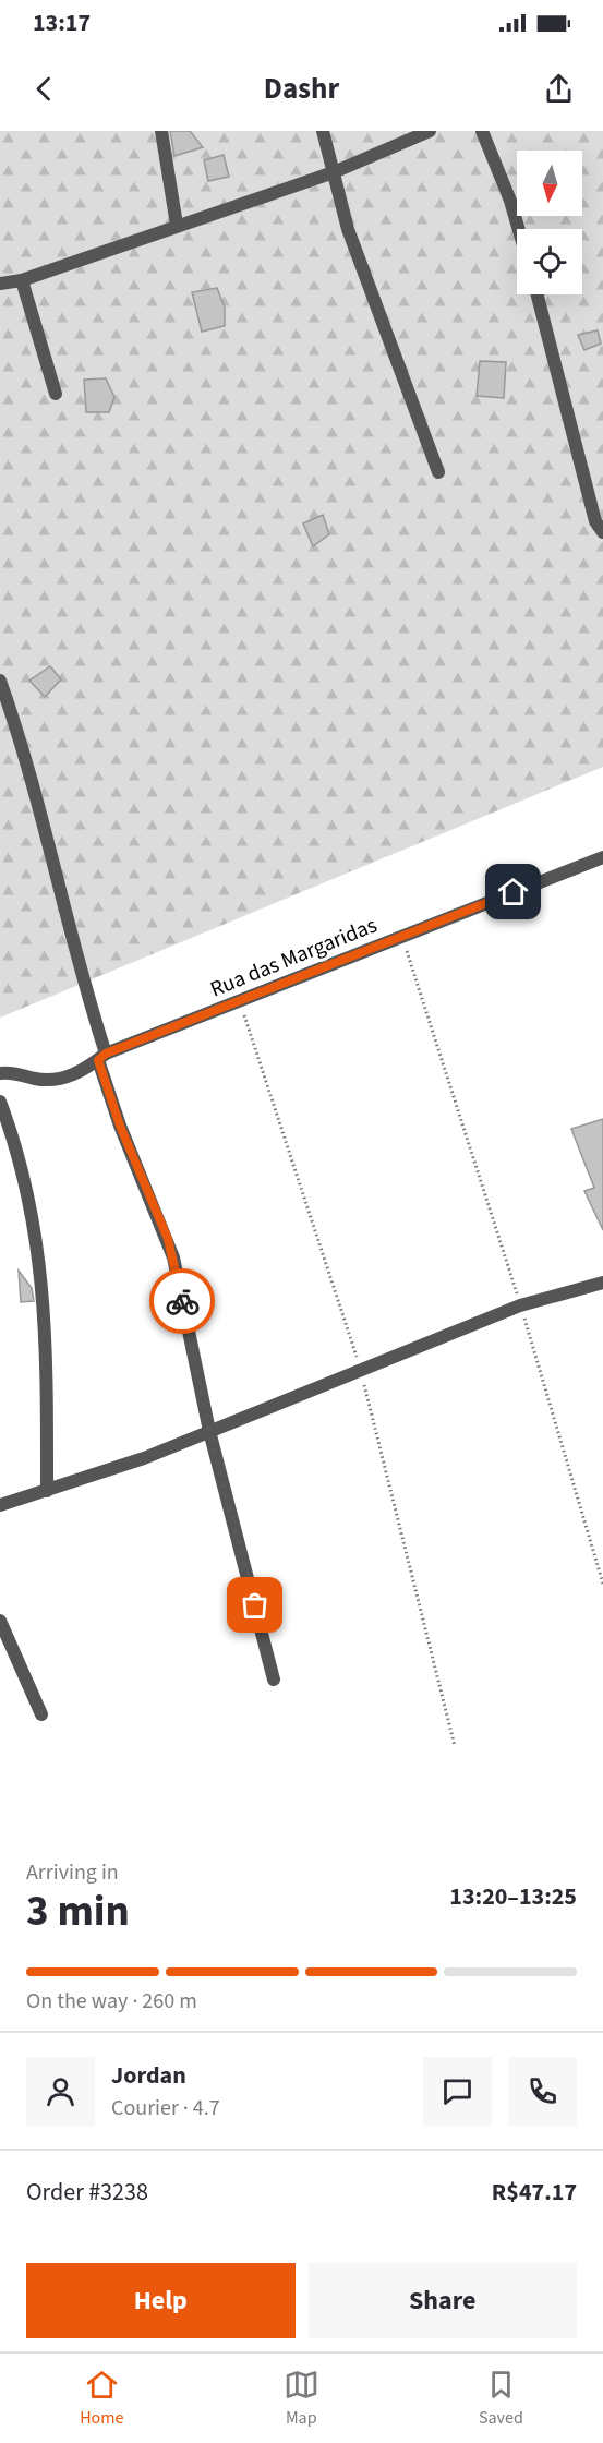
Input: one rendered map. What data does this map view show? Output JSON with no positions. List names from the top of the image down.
{
  "streets": {
    "street": ["Rua das Margaridas"]
  },
  "north": "bottom",
  "page": {
    "status": "13:17",
    "header": "Dashr",
    "heading": ["3 min", "Arriving in", "13:20–13:25"],
    "panel": [
      "Jordan",
      "Courier · 4.7",
      "Order #3238",
      "R$47.17"
    ],
    "bar": "On the way · 260 m",
    "buttons": ["Help", "Share"],
    "tabs": ["Home", "Map", "Saved"]
  }
}
